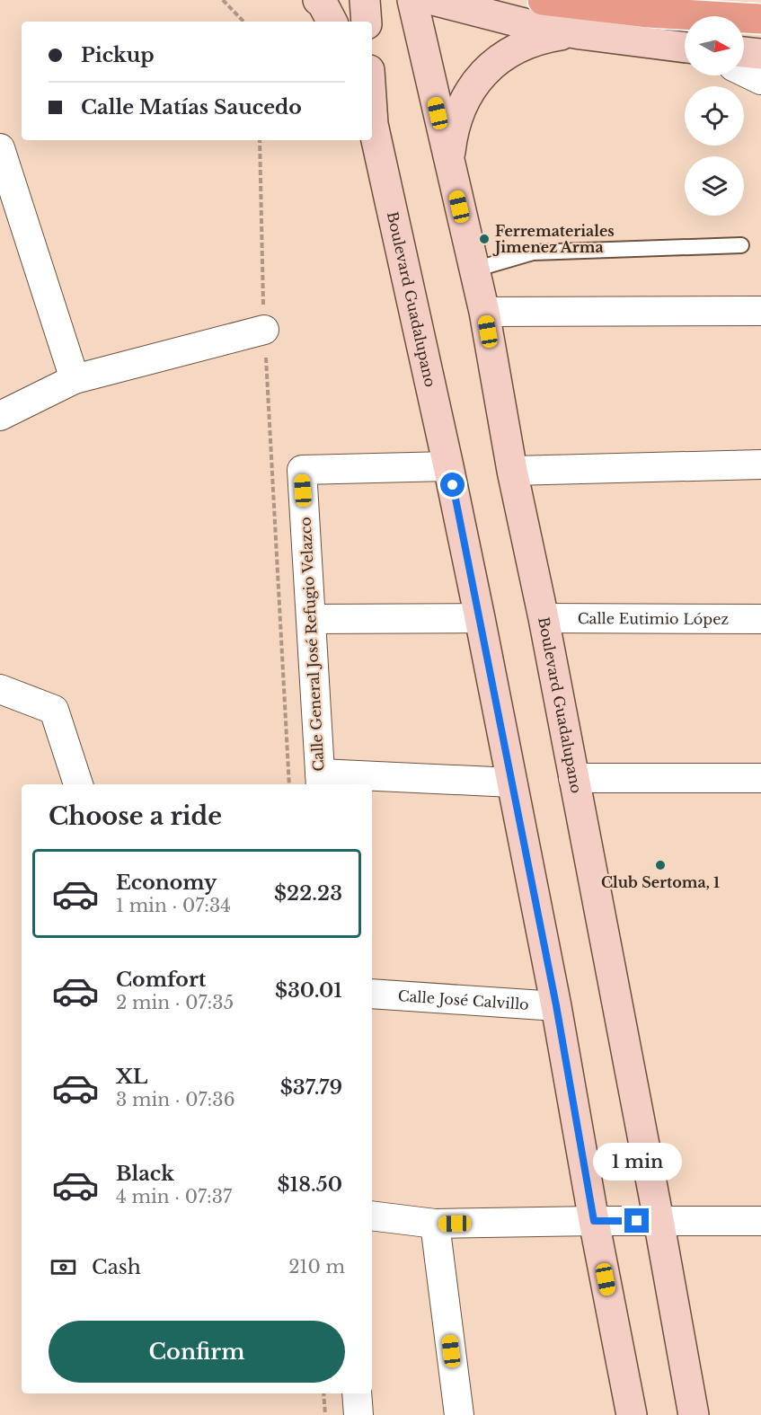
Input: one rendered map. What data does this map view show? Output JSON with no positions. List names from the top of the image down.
{
  "streets": {
    "main road": ["Boulevard Guadalupano"],
    "street": ["Calle Eutimio López", "Calle General José Refugio Velazco", "Calle José Calvillo"]
  },
  "crossings": [
    ["Boulevard Guadalupano", "Calle Eutimio López"],
    ["Boulevard Guadalupano", "Calle General José Refugio Velazco"],
    ["Boulevard Guadalupano", "Calle José Calvillo"]
  ],
  "places": ["Ferremateriales Jimenez Arma", "Club Sertoma, 1"],
  "north": "right",
  "page": {
    "banner": ["Pickup", "Calle Matías Saucedo"],
    "heading": "Choose a ride",
    "list": [
      {
        "name": "Economy",
        "note": "1 min · 07:34",
        "value": "$22.23"
      },
      {
        "name": "Comfort",
        "note": "2 min · 07:35",
        "value": "$30.01"
      },
      {
        "name": "XL",
        "note": "3 min · 07:36",
        "value": "$37.79"
      },
      {
        "name": "Black",
        "note": "4 min · 07:37",
        "value": "$18.50"
      }
    ],
    "bubble": "1 min",
    "pay": ["Cash", "210 m"],
    "buttons": "Confirm"
  }
}
